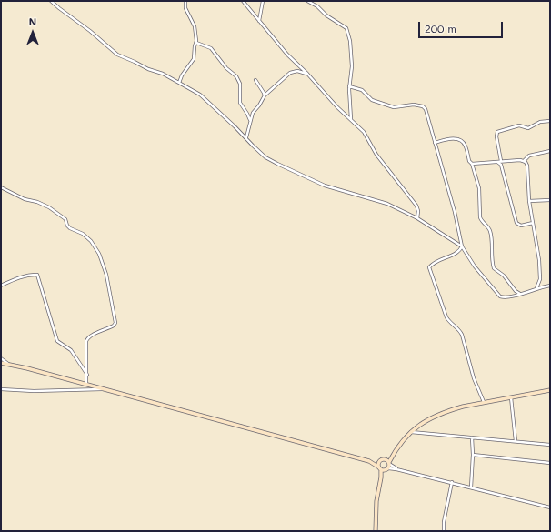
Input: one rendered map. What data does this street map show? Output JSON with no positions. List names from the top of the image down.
{
  "scale_bar": "200 m",
  "north": "top"
}
